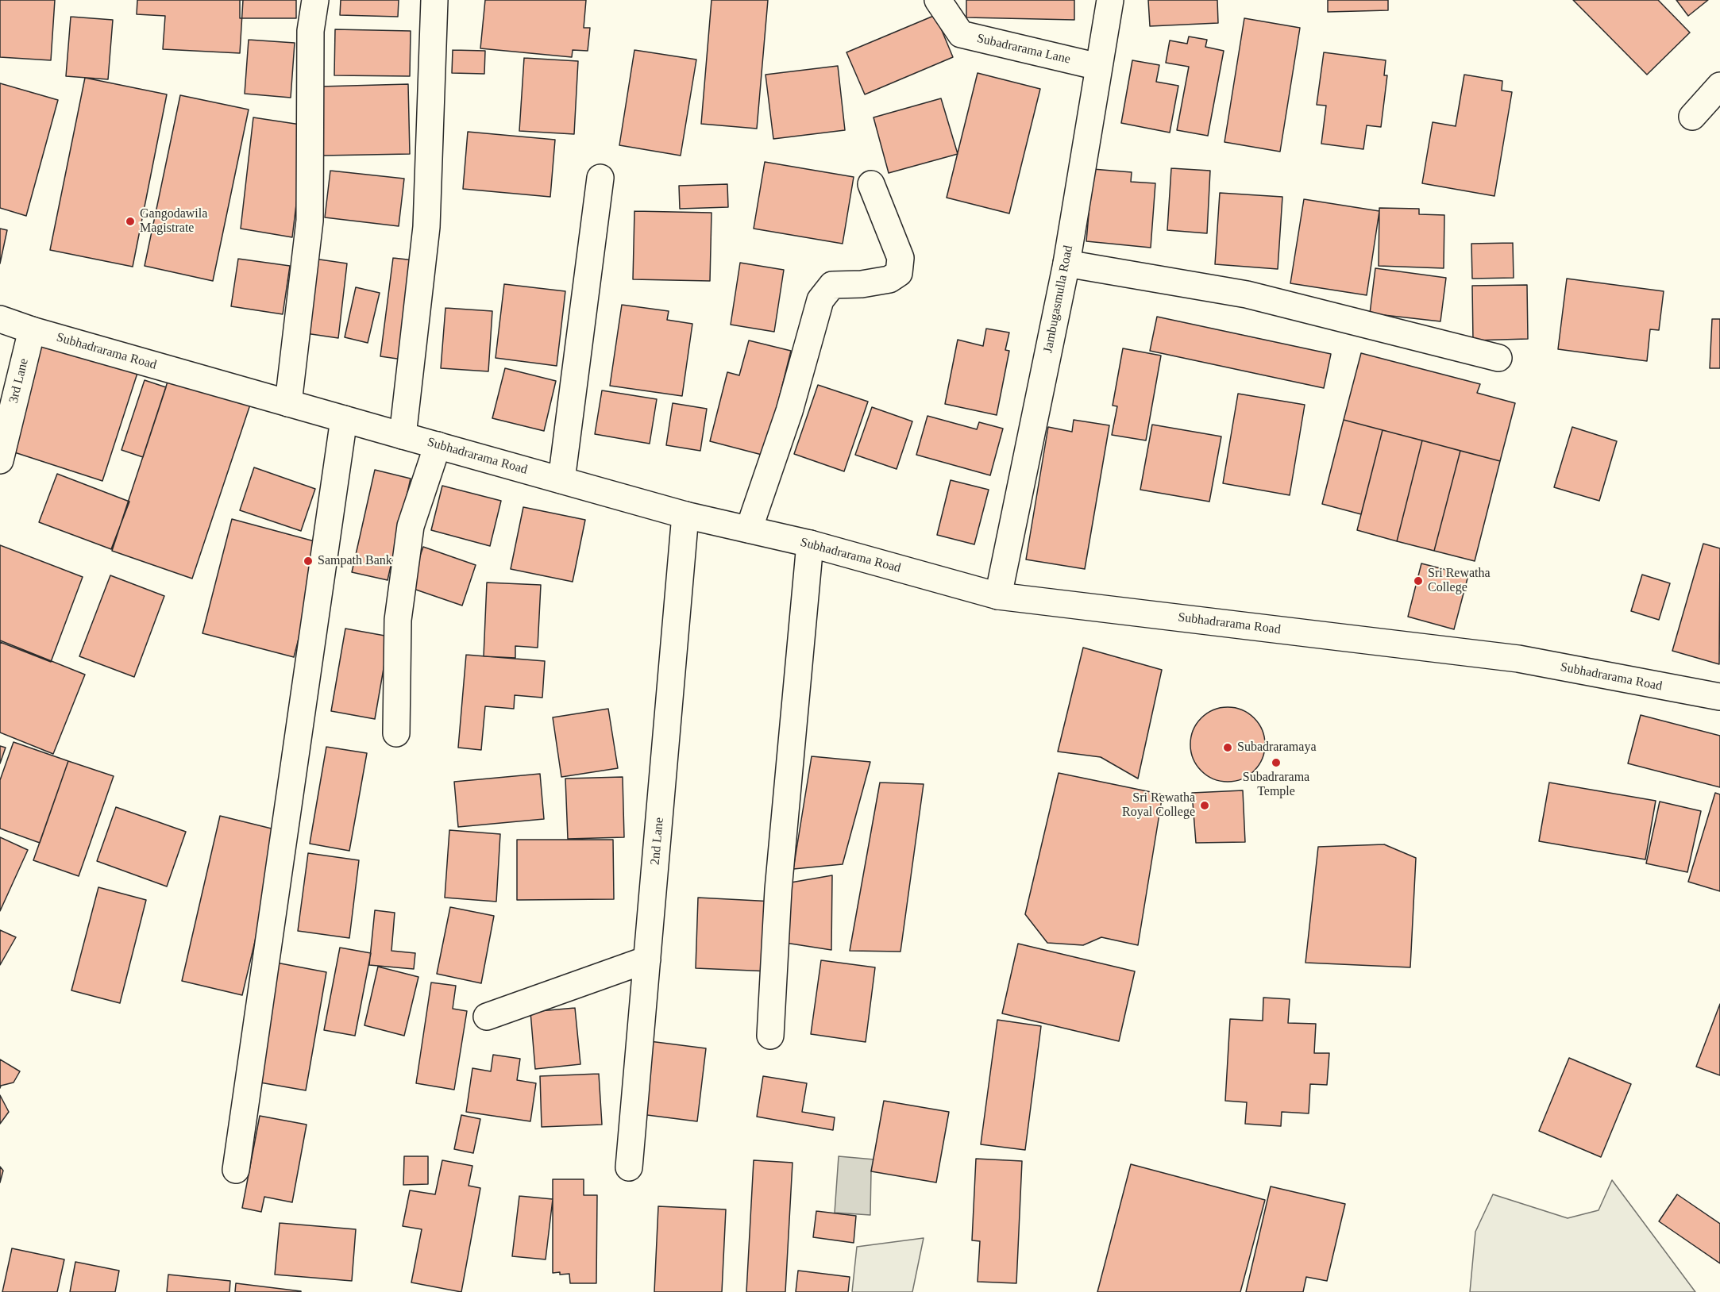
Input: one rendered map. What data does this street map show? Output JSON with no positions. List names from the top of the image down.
{
  "streets": {
    "street": [
      "Subadrarama Lane",
      "Jambugasmulla Road",
      "Subhadrarama Road",
      "3rd Lane",
      "2nd Lane"
    ]
  },
  "crossings": [
    ["Subadrarama Lane", "Jambugasmulla Road"],
    ["Jambugasmulla Road", "Subhadrarama Road"],
    ["Subhadrarama Road", "3rd Lane"],
    ["Subhadrarama Road", "2nd Lane"]
  ],
  "places": [
    "Gangodawila Magistrate",
    "Sampath Bank",
    "Sri Rewatha College",
    "Subadraramaya",
    "Subadrarama Temple",
    "Sri Rewatha Royal College"
  ]
}
